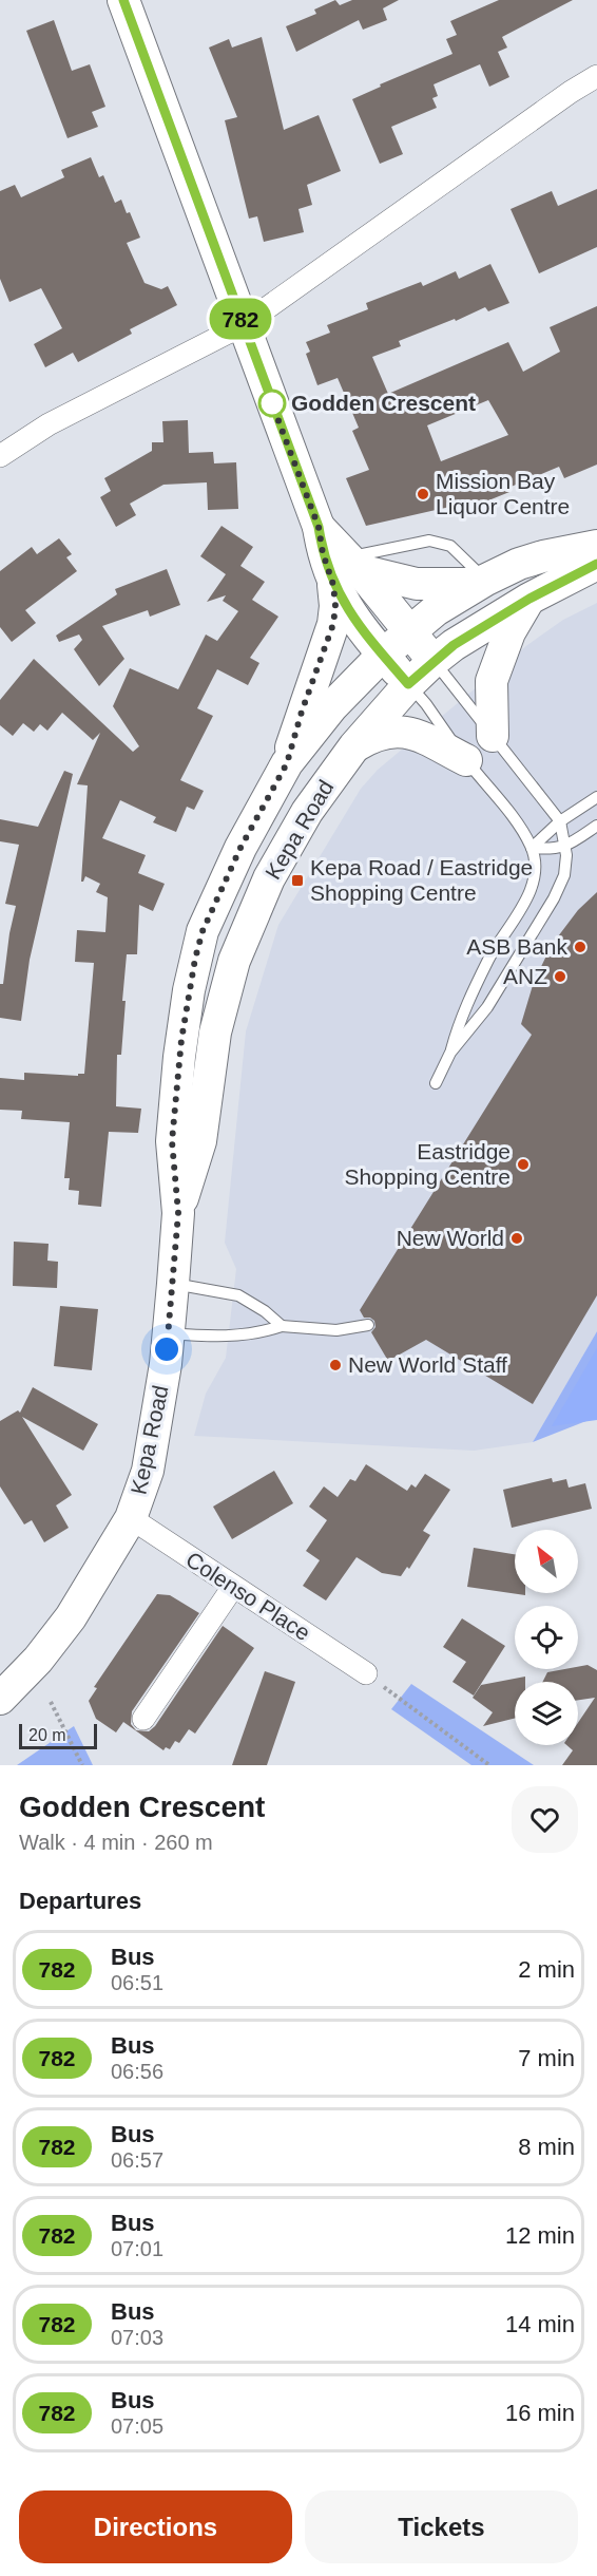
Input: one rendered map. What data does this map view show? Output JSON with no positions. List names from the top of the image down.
{
  "streets": {
    "main road": ["Kepa Road"],
    "street": ["Colenso Place"]
  },
  "crossings": [
    ["Kepa Road", "Colenso Place"]
  ],
  "places": {
    "other": [
      "Godden Crescent",
      "Mission Bay Liquor Centre",
      "ASB Bank",
      "ANZ",
      "Eastridge Shopping Centre",
      "New World",
      "New World Staff"
    ],
    "transit": ["Kepa Road / Eastridge Shopping Centre"]
  },
  "lines": ["bus line 782"],
  "scale_bar": "20 m",
  "north": "top left",
  "page": {
    "on_map": "782",
    "scale": "20 m",
    "heading": [
      ["Godden Crescent", "Walk · 4 min · 260 m"],
      "Departures"
    ],
    "list": [
      {
        "mark": "782",
        "name": "Bus",
        "note": "06:51",
        "value": "2 min"
      },
      {
        "mark": "782",
        "name": "Bus",
        "note": "06:56",
        "value": "7 min"
      },
      {
        "mark": "782",
        "name": "Bus",
        "note": "06:57",
        "value": "8 min"
      },
      {
        "mark": "782",
        "name": "Bus",
        "note": "07:01",
        "value": "12 min"
      },
      {
        "mark": "782",
        "name": "Bus",
        "note": "07:03",
        "value": "14 min"
      },
      {
        "mark": "782",
        "name": "Bus",
        "note": "07:05",
        "value": "16 min"
      }
    ],
    "buttons": ["Directions", "Tickets"]
  }
}
